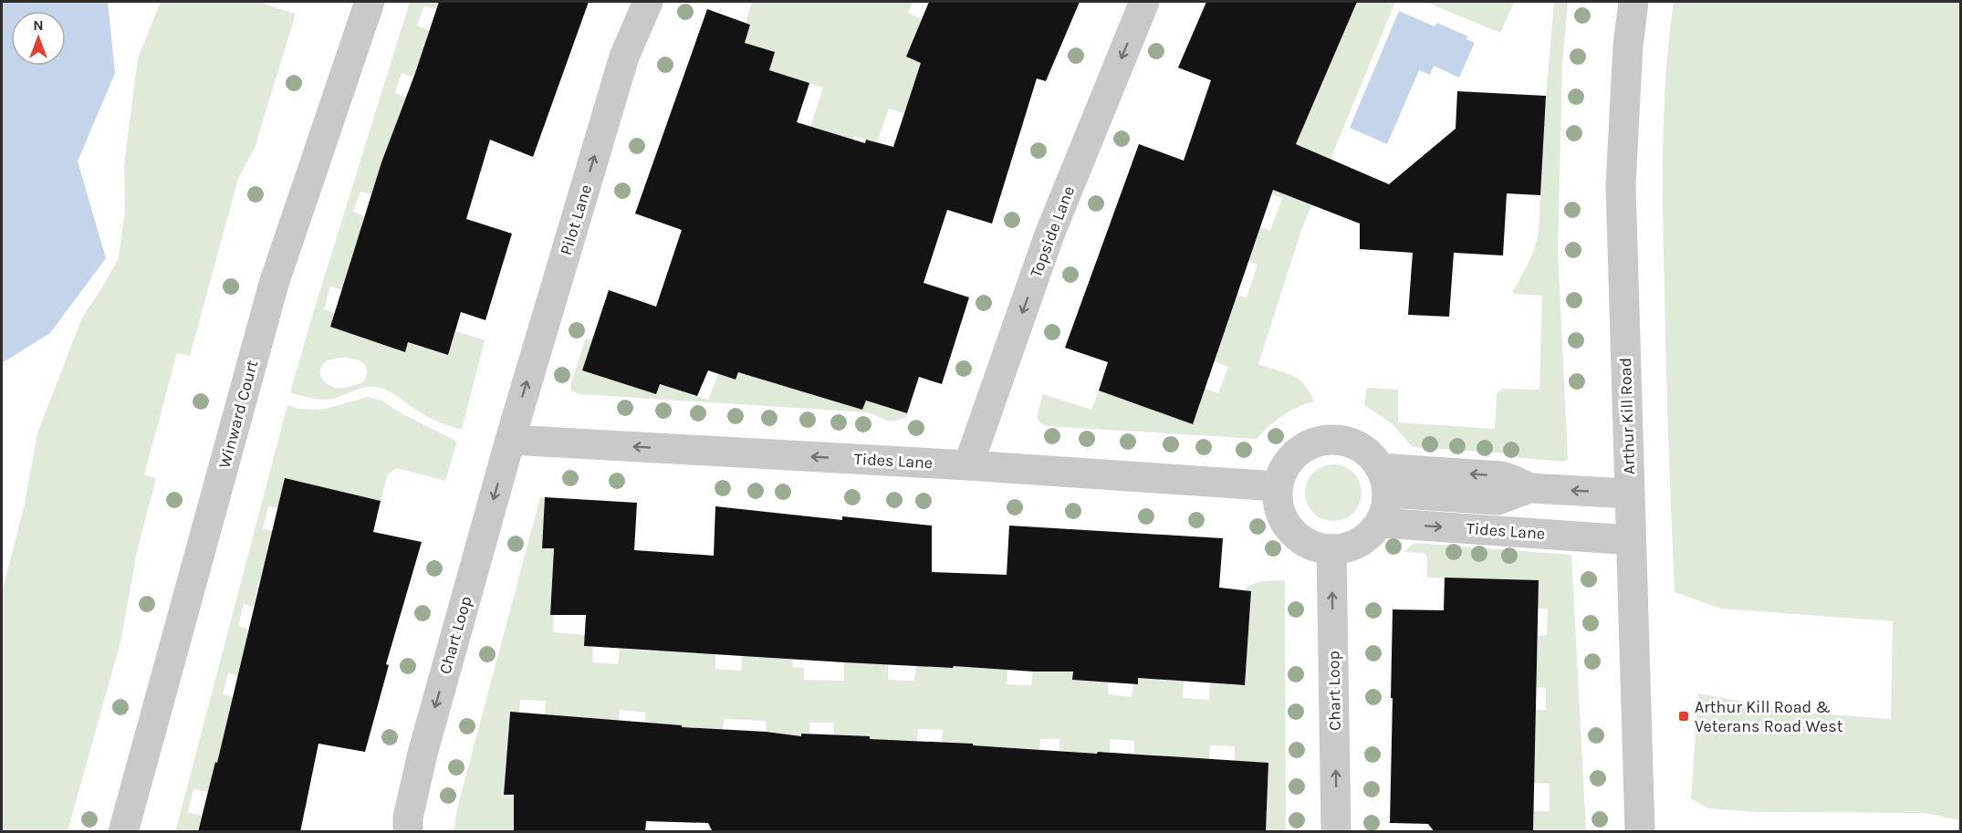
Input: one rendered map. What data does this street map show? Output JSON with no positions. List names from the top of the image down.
{
  "streets": {
    "street": [
      "Pilot Lane",
      "Topside Lane",
      "Winward Court",
      "Arthur Kill Road",
      "Tides Lane",
      "Chart Loop"
    ]
  },
  "crossings": [
    ["Pilot Lane", "Tides Lane"],
    ["Pilot Lane", "Chart Loop"],
    ["Topside Lane", "Tides Lane"],
    ["Arthur Kill Road", "Tides Lane"],
    ["Tides Lane", "Chart Loop"]
  ],
  "one_way": ["Pilot Lane", "Topside Lane"],
  "places": {
    "transit": ["Arthur Kill Road & Veterans Road West"]
  },
  "north": "top"
}
